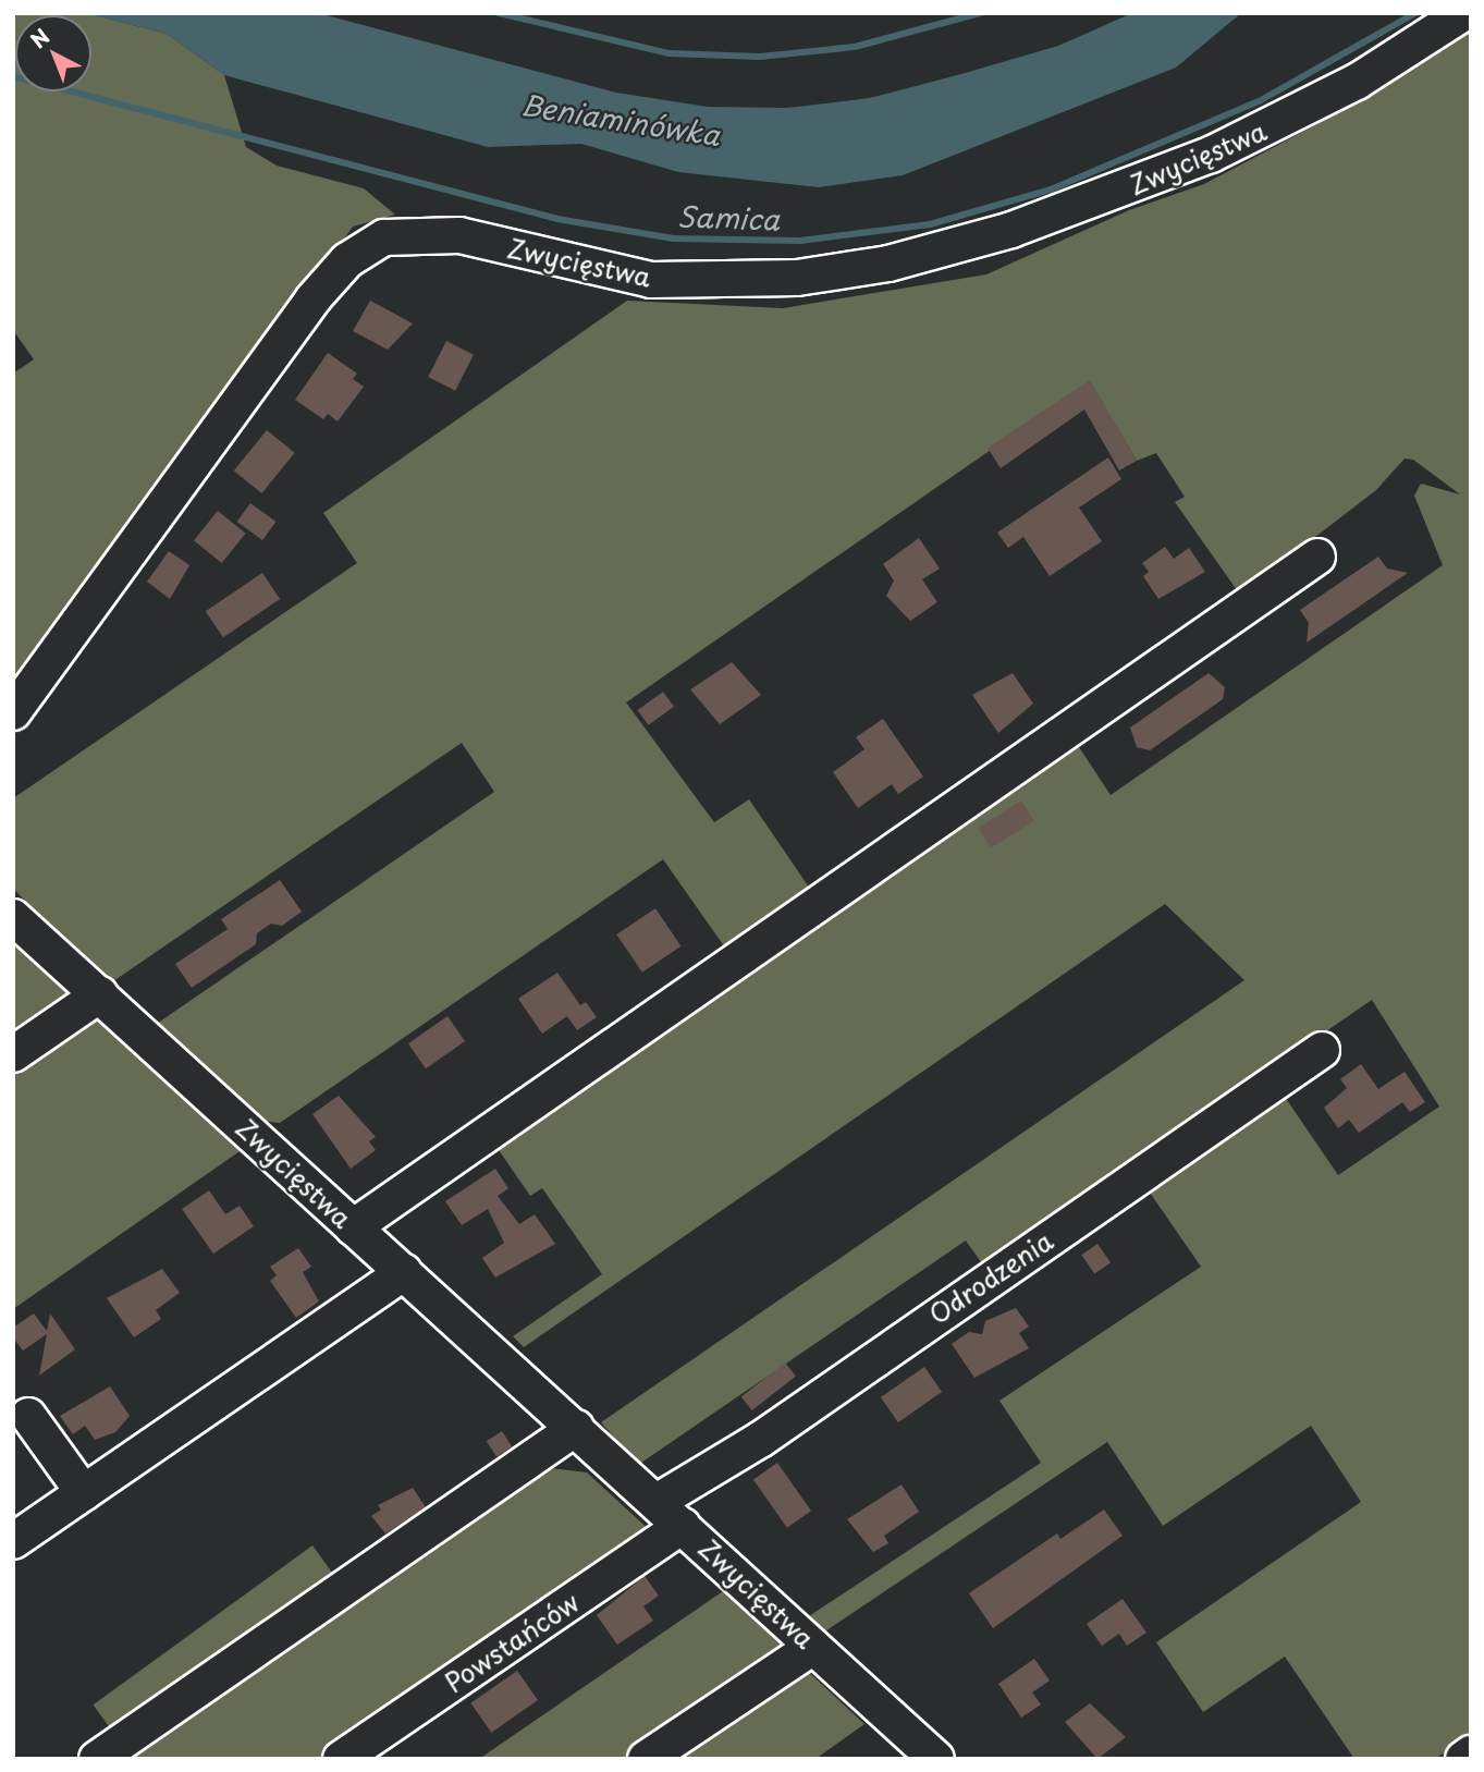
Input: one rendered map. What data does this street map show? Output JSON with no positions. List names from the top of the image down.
{
  "streets": {
    "street": ["Zwycięstwa", "Odrodzenia", "Powstańców"]
  },
  "crossings": [
    ["Zwycięstwa", "Odrodzenia"],
    ["Zwycięstwa", "Powstańców"]
  ],
  "water": ["Beniaminówka", "Samica"],
  "north": "top left"
}
